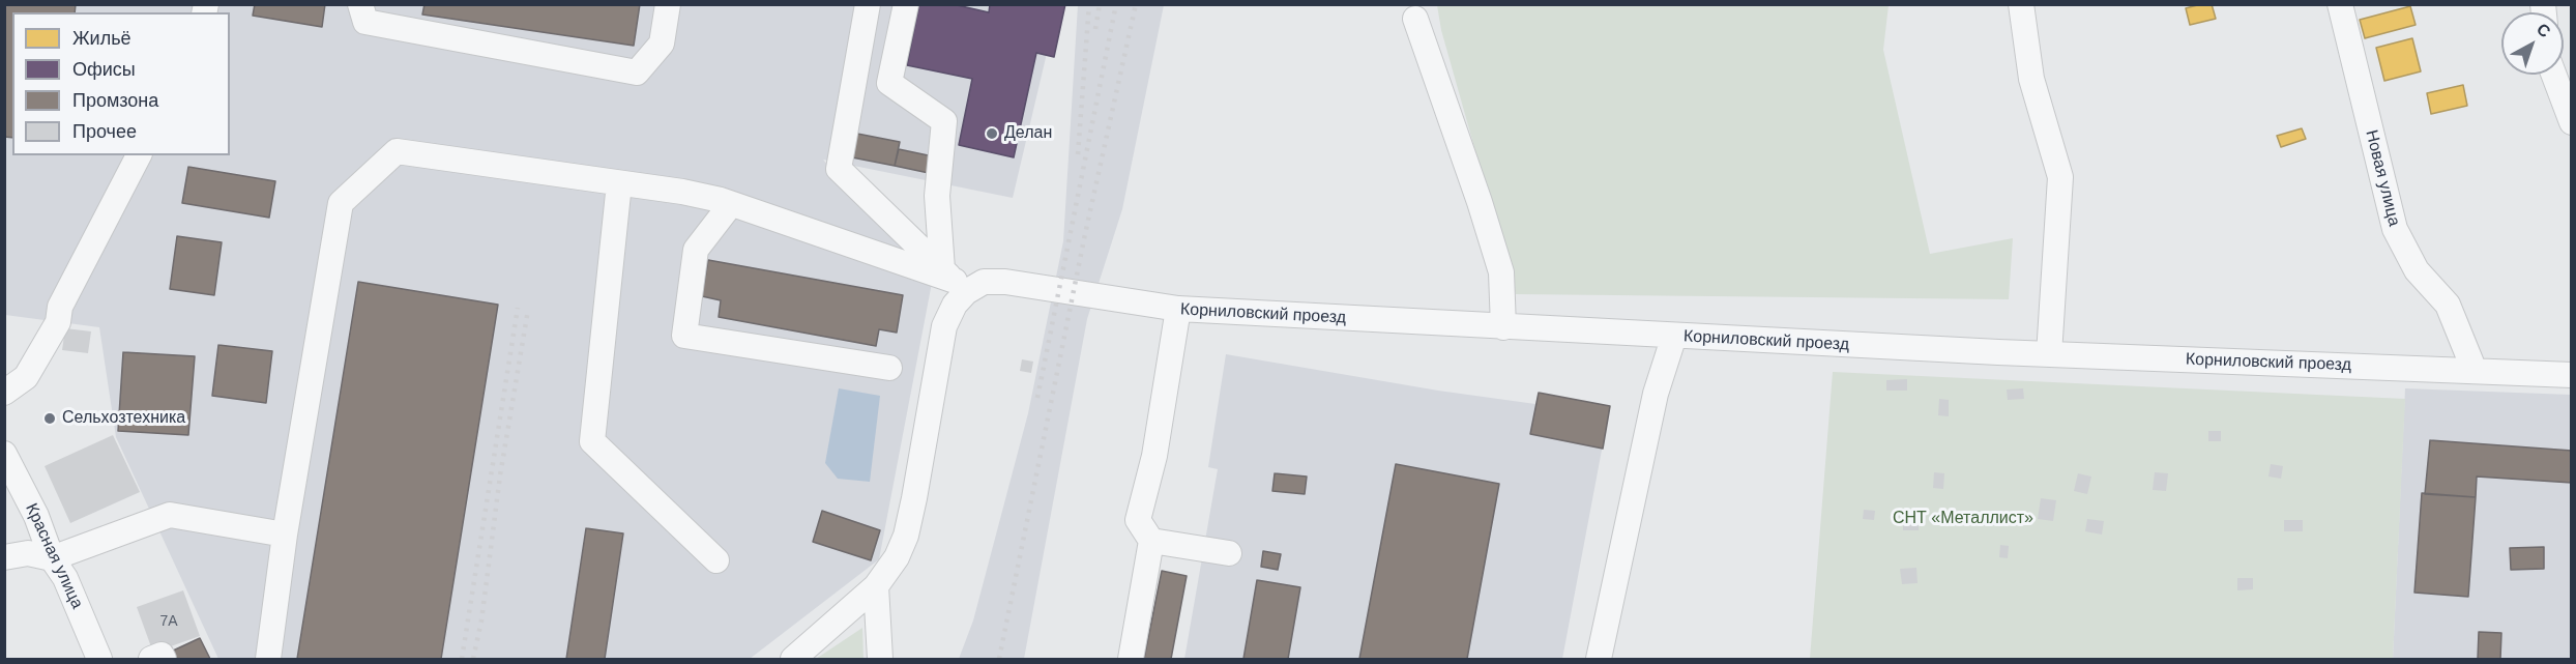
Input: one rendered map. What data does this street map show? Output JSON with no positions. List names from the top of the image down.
{
  "streets": {
    "street": ["Новая улица", "Корниловский проезд", "Красная улица"]
  },
  "crossings": [
    ["Новая улица", "Корниловский проезд"]
  ],
  "parks": ["СНТ «Металлист»"],
  "places": ["Делан", "Сельхозтехника"],
  "house_numbers": ["7А"],
  "legend": [
    "Жильё",
    "Офисы",
    "Промзона",
    "Прочее"
  ],
  "north": "top right"
}
